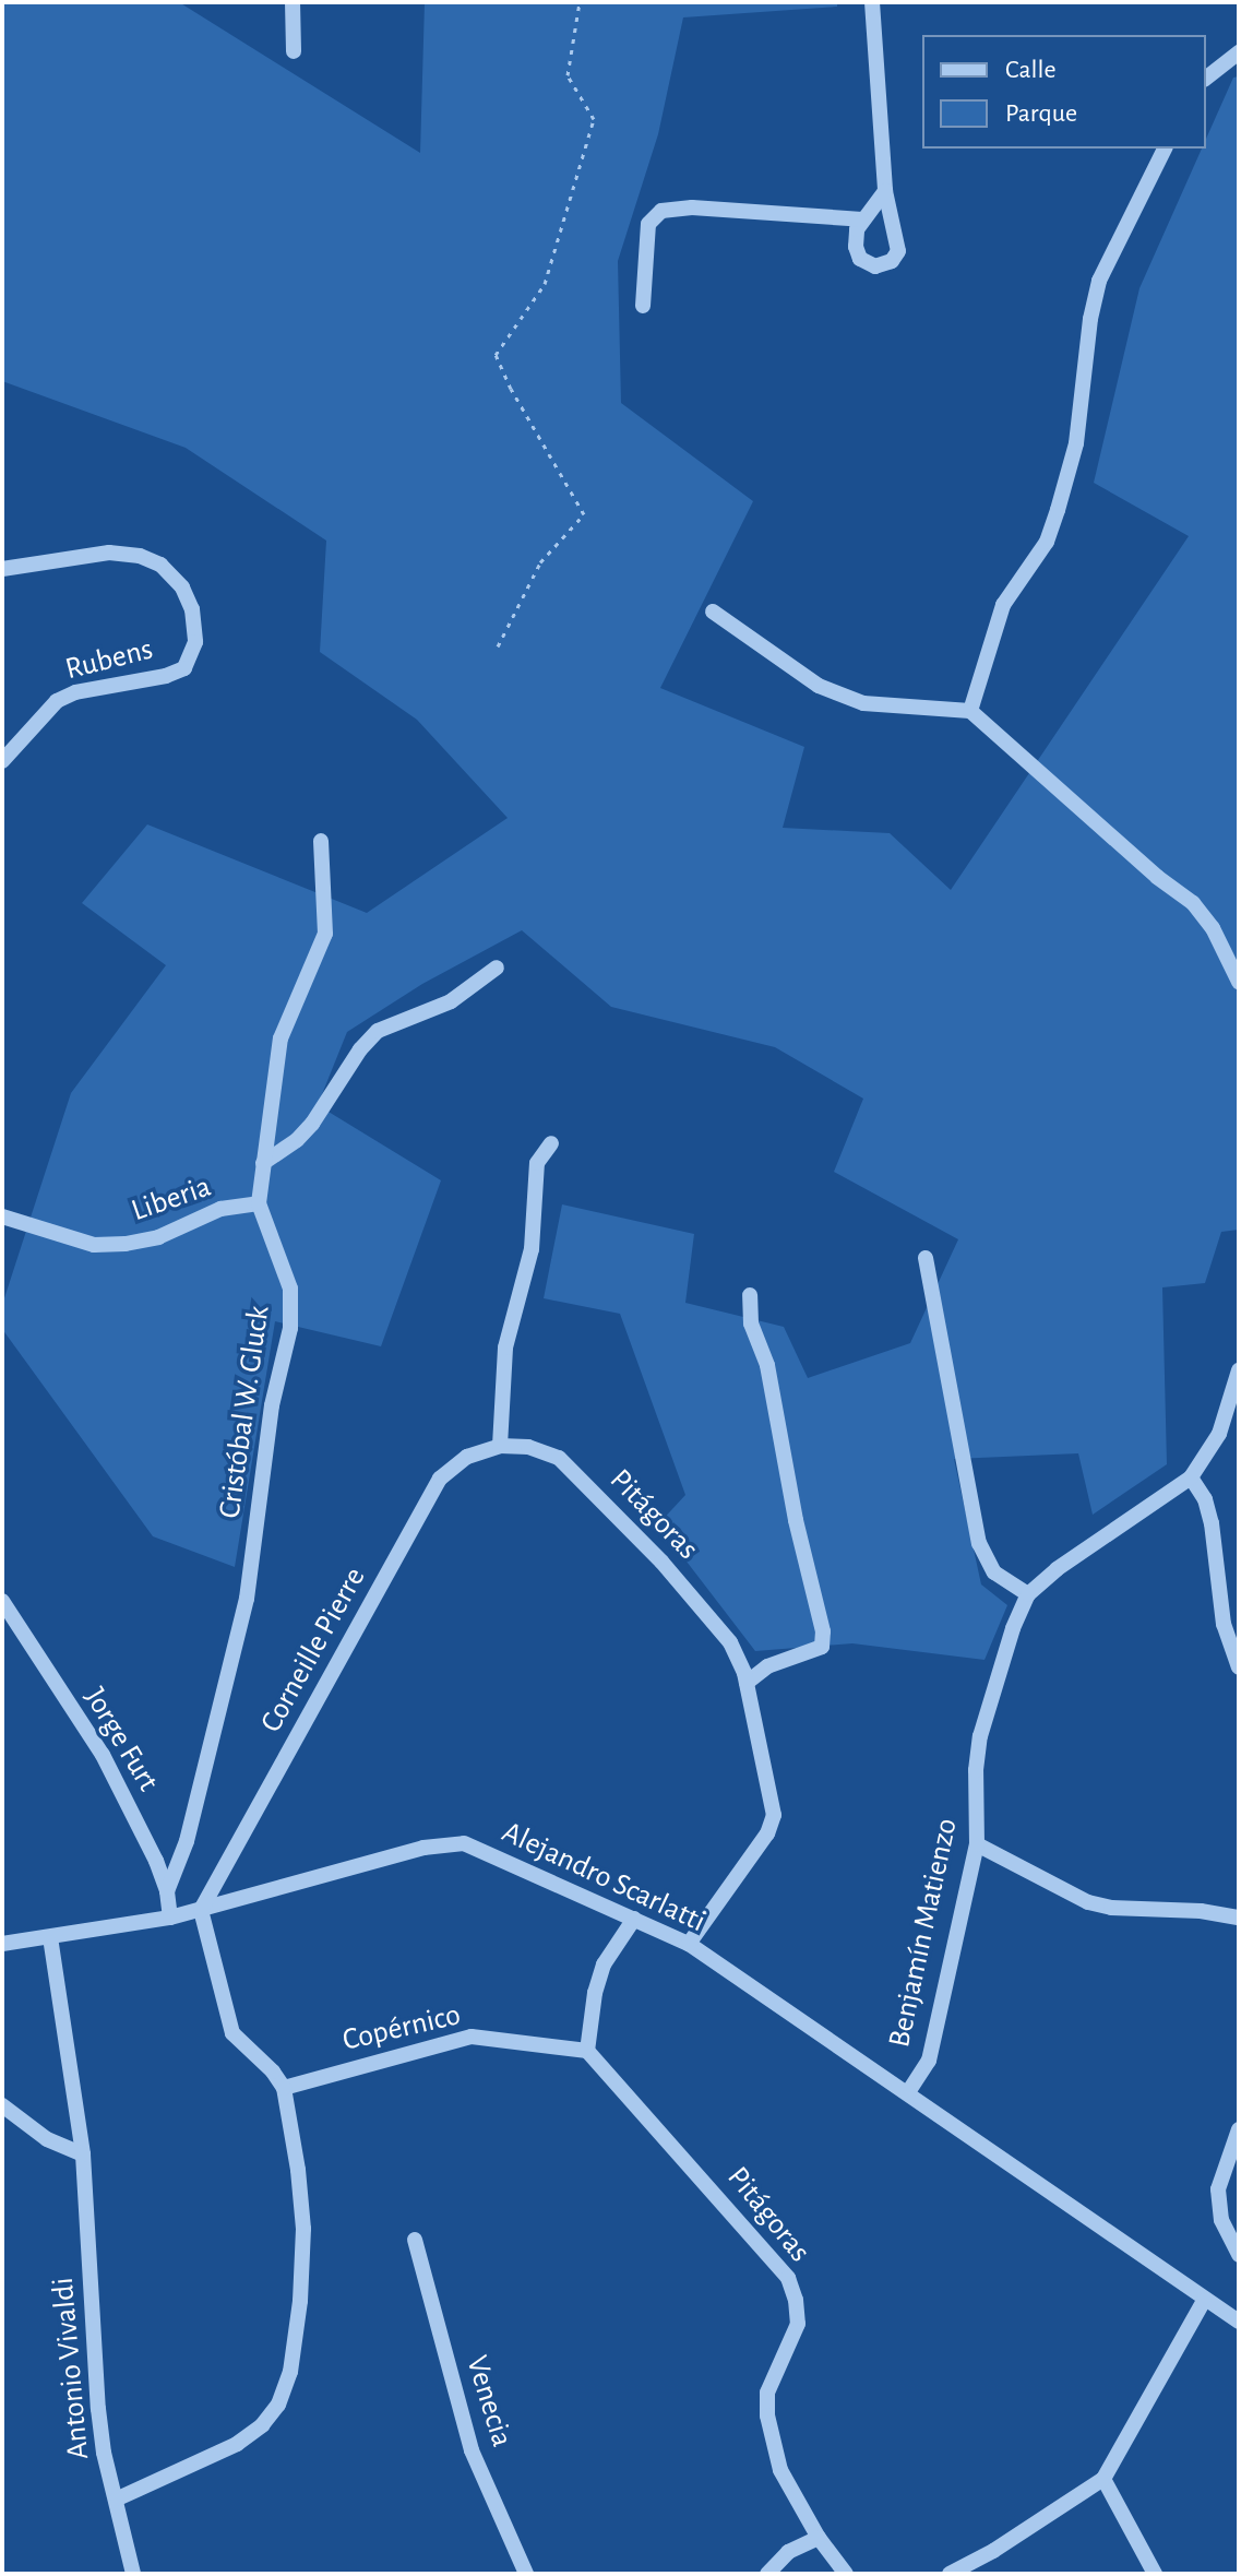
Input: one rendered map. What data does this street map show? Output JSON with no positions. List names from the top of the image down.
{
  "streets": {
    "street": [
      "Rubens",
      "Liberia",
      "Cristóbal W. Gluck",
      "Pitágoras",
      "Corneille Pierre",
      "Jorge Furt",
      "Alejandro Scarlatti",
      "Benjamín Matienzo",
      "Copérnico",
      "Antonio Vivaldi",
      "Venecia"
    ]
  },
  "crossings": [
    ["Liberia", "Cristóbal W. Gluck"],
    ["Cristóbal W. Gluck", "Jorge Furt"],
    ["Pitágoras", "Corneille Pierre"],
    ["Pitágoras", "Alejandro Scarlatti"],
    ["Pitágoras", "Copérnico"],
    ["Corneille Pierre", "Alejandro Scarlatti"],
    ["Jorge Furt", "Alejandro Scarlatti"],
    ["Alejandro Scarlatti", "Benjamín Matienzo"],
    ["Alejandro Scarlatti", "Antonio Vivaldi"]
  ],
  "legend": ["Calle", "Parque"]
}
